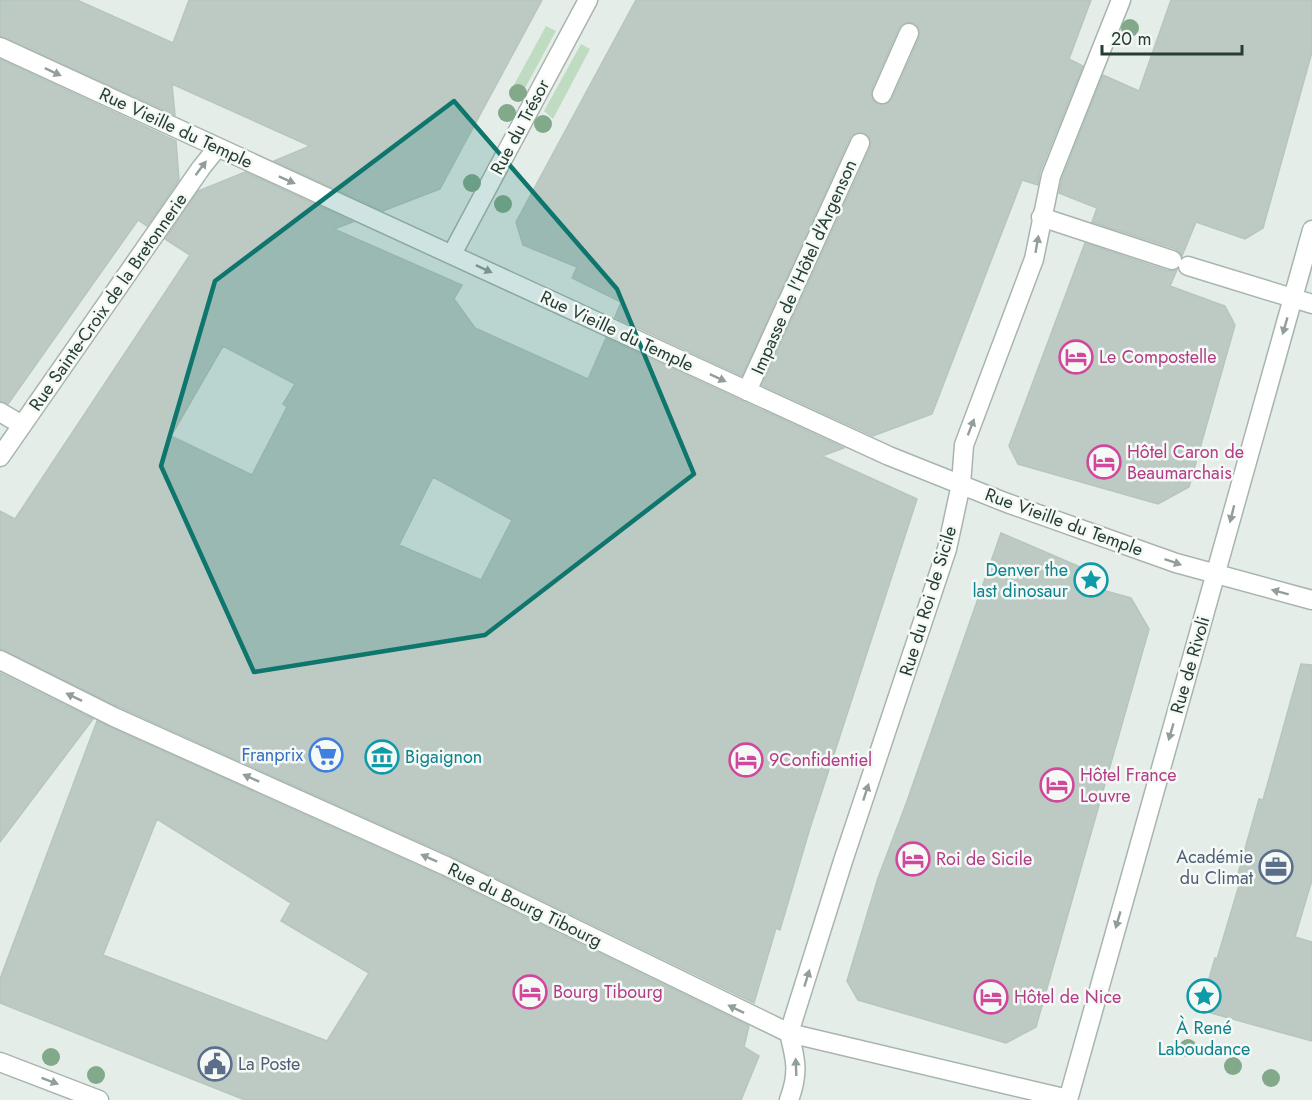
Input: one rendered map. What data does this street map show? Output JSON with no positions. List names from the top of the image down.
{
  "streets": {
    "street": [
      "Rue du Trésor",
      "Rue Vieille du Temple",
      "Impasse de l'Hôtel d'Argenson",
      "Rue Sainte-Croix de la Bretonnerie",
      "Rue du Roi de Sicile",
      "Rue de Rivoli",
      "Rue du Bourg Tibourg"
    ]
  },
  "crossings": [
    ["Rue du Trésor", "Rue Vieille du Temple"],
    ["Rue Vieille du Temple", "Impasse de l'Hôtel d'Argenson"],
    ["Rue Vieille du Temple", "Rue Sainte-Croix de la Bretonnerie"],
    ["Rue Vieille du Temple", "Rue du Roi de Sicile"],
    ["Rue Vieille du Temple", "Rue de Rivoli"],
    ["Rue du Roi de Sicile", "Rue du Bourg Tibourg"],
    ["Rue de Rivoli", "Rue du Bourg Tibourg"]
  ],
  "one_way": [
    "Rue Vieille du Temple",
    "Rue Sainte-Croix de la Bretonnerie",
    "Rue du Roi de Sicile",
    "Rue de Rivoli",
    "Rue du Bourg Tibourg"
  ],
  "places": {
    "hotel": [
      "Le Compostelle",
      "Hôtel Caron de Beaumarchais",
      "9Confidentiel",
      "Hôtel France Louvre",
      "Roi de Sicile",
      "Bourg Tibourg",
      "Hôtel de Nice"
    ],
    "place": ["Denver the last dinosaur", "À René Laboudance"],
    "supermarket": ["Franprix"],
    "museum": ["Bigaignon"],
    "office": ["Académie du Climat"],
    "public building": ["La Poste"]
  },
  "scale_bar": "20 m"
}
